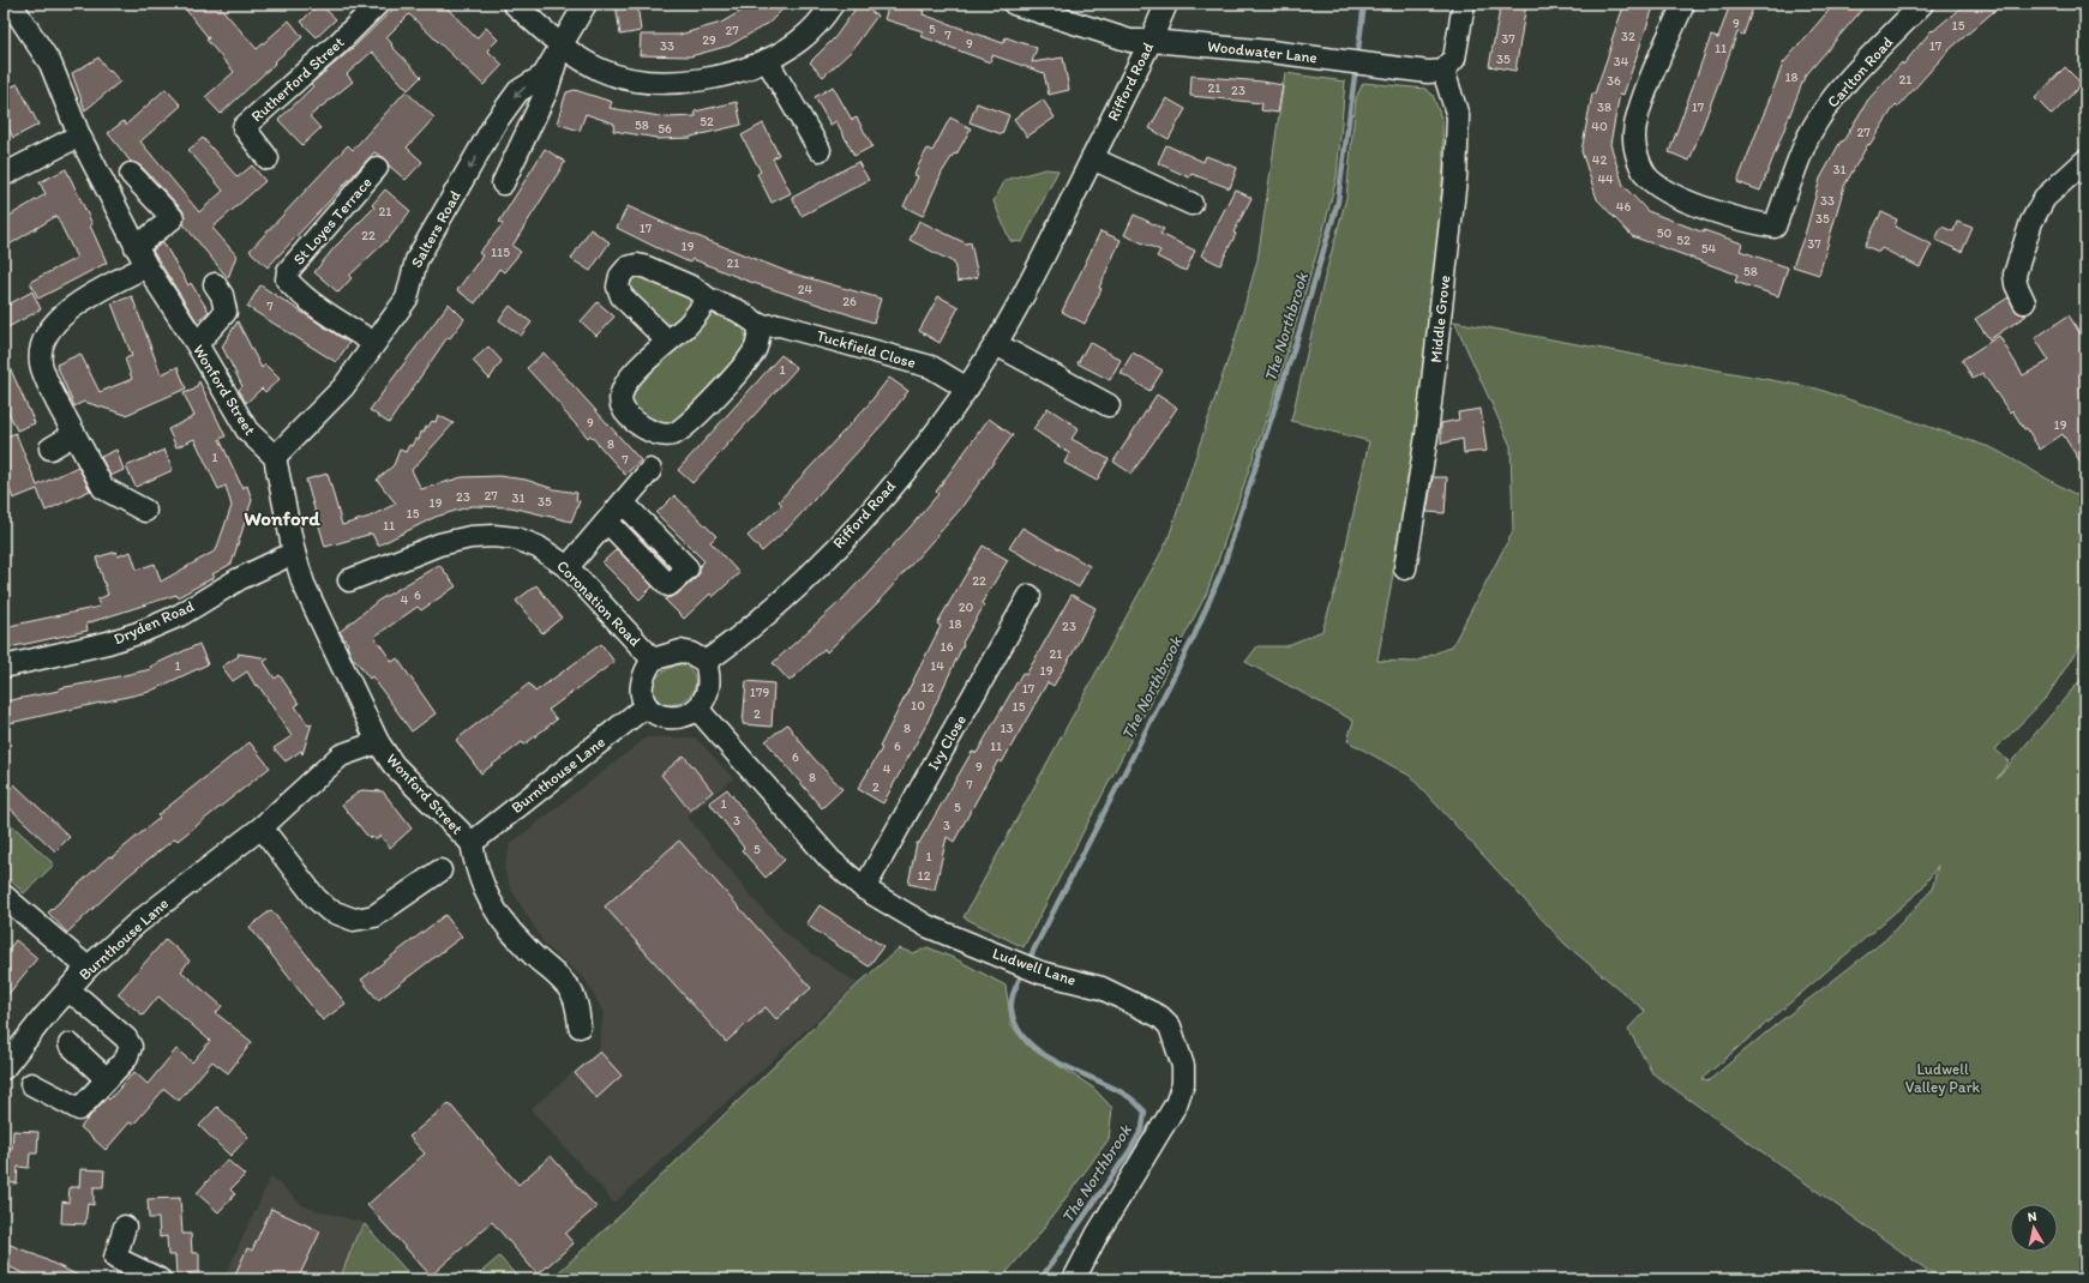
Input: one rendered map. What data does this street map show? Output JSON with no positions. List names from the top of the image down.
{
  "streets": {
    "street": [
      "Woodwater Lane",
      "Carlton Road",
      "Rutherford Street",
      "Rifford Road",
      "St Loyes Terrace",
      "Salters Road",
      "Middle Grove",
      "Tuckfield Close",
      "Wonford Street",
      "Coronation Road",
      "Dryden Road",
      "Ivy Close",
      "Burnthouse Lane",
      "Ludwell Lane"
    ]
  },
  "crossings": [
    ["Woodwater Lane", "Rifford Road"],
    ["Woodwater Lane", "Middle Grove"],
    ["Rifford Road", "Tuckfield Close"],
    ["Rifford Road", "Coronation Road"],
    ["Rifford Road", "Burnthouse Lane"],
    ["Rifford Road", "Ludwell Lane"],
    ["St Loyes Terrace", "Salters Road"],
    ["Salters Road", "Wonford Street"],
    ["Wonford Street", "Dryden Road"],
    ["Wonford Street", "Burnthouse Lane"],
    ["Coronation Road", "Burnthouse Lane"],
    ["Coronation Road", "Ludwell Lane"],
    ["Ivy Close", "Ludwell Lane"],
    ["Burnthouse Lane", "Ludwell Lane"]
  ],
  "districts": ["Wonford"],
  "water": ["The Northbrook"],
  "parks": ["Ludwell Valley Park"],
  "house_numbers": [
    "9",
    "15",
    "5",
    "27",
    "7",
    "32",
    "37",
    "29",
    "9",
    "33",
    "17",
    "11",
    "35",
    "34",
    "18",
    "21",
    "36",
    "21",
    "23",
    "38",
    "17",
    "52",
    "58",
    "40",
    "56",
    "27",
    "42",
    "31",
    "44",
    "33",
    "46",
    "21",
    "35",
    "17",
    "50",
    "22",
    "52",
    "37",
    "19",
    "54",
    "115",
    "21",
    "58",
    "24",
    "26",
    "7",
    "1",
    "9",
    "19",
    "8",
    "1",
    "7",
    "27",
    "23",
    "31",
    "35",
    "19",
    "15",
    "11",
    "22",
    "6",
    "4",
    "20",
    "18",
    "23",
    "16",
    "21",
    "1",
    "14",
    "19",
    "12",
    "17",
    "179",
    "10",
    "15",
    "2",
    "8",
    "13",
    "6",
    "11",
    "6",
    "9",
    "4",
    "8",
    "7",
    "2",
    "1",
    "5",
    "3",
    "3",
    "5",
    "1",
    "12"
  ],
  "north": "top"
}
